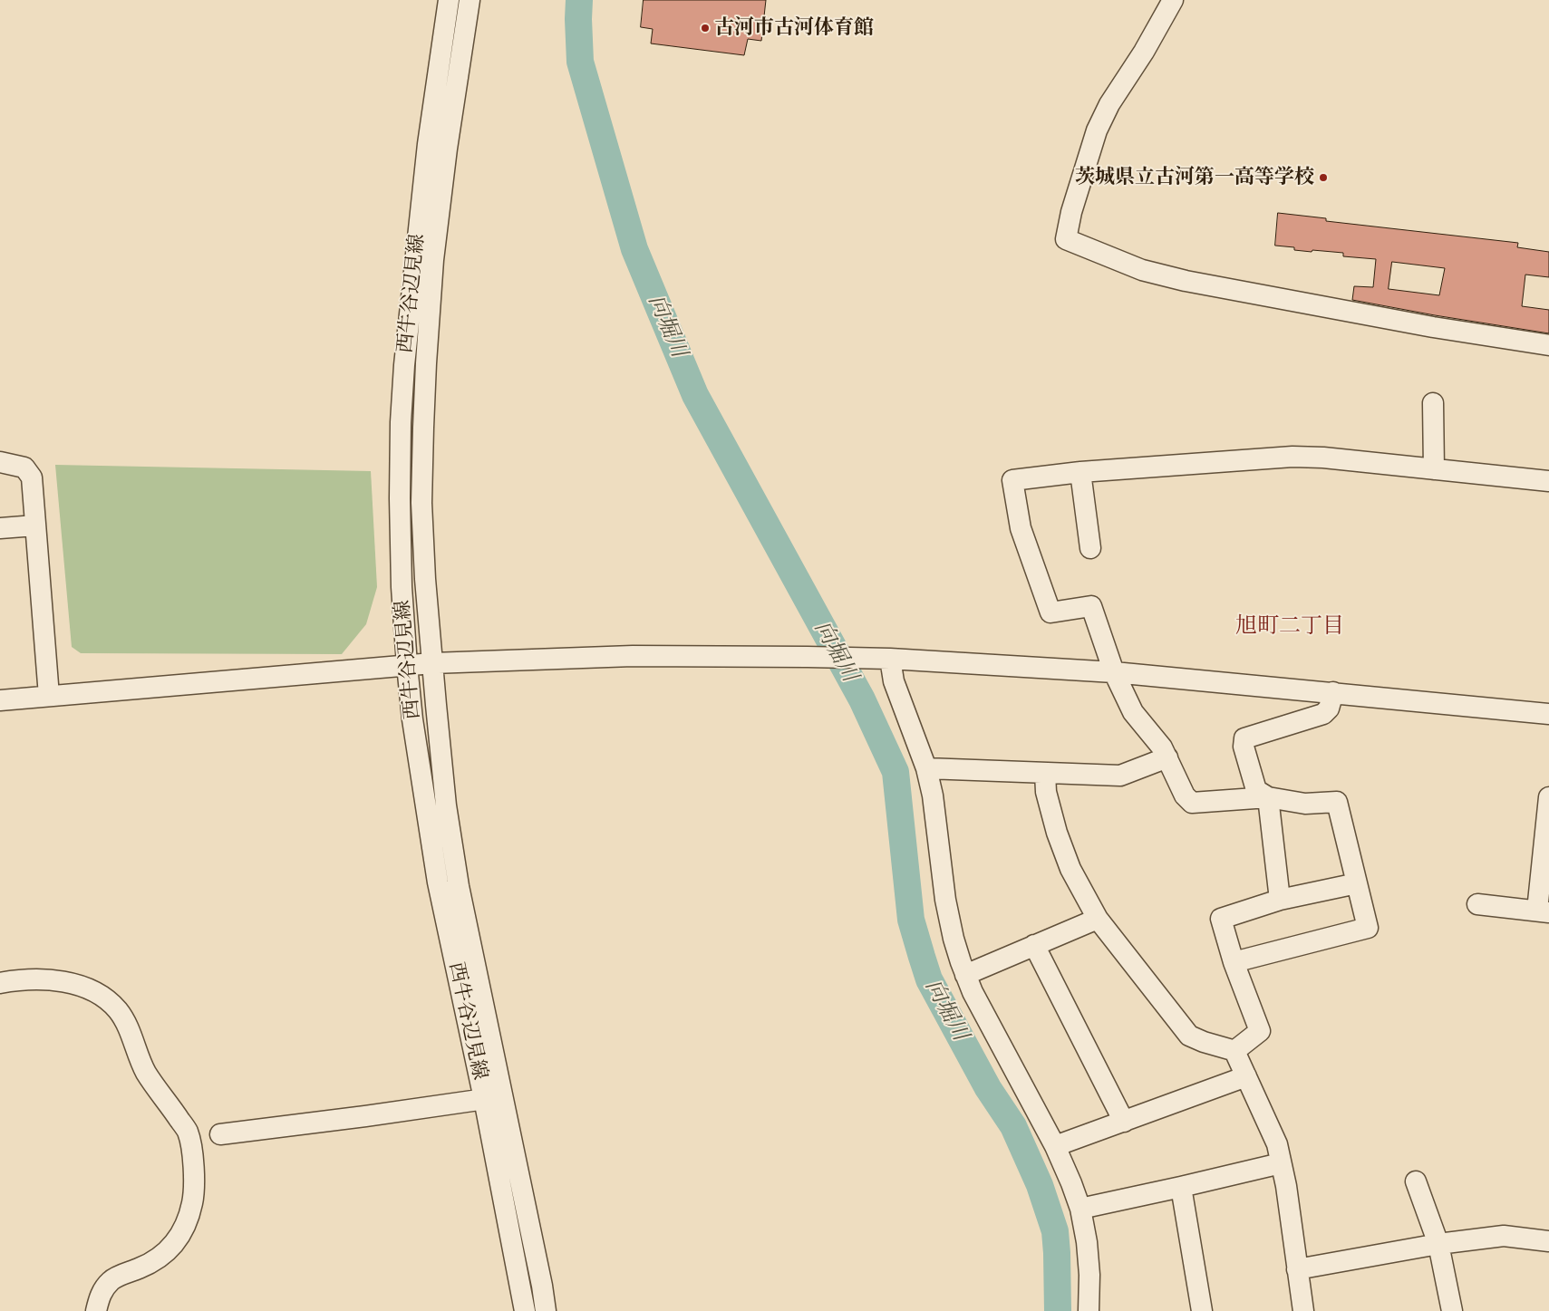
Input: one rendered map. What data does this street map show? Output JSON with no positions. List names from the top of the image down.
{
  "streets": {
    "street": ["西牛谷辺見線"]
  },
  "districts": ["旭町二丁目"],
  "water": ["向堀川"],
  "places": ["古河市古河体育館", "茨城県立古河第一高等学校"]
}
